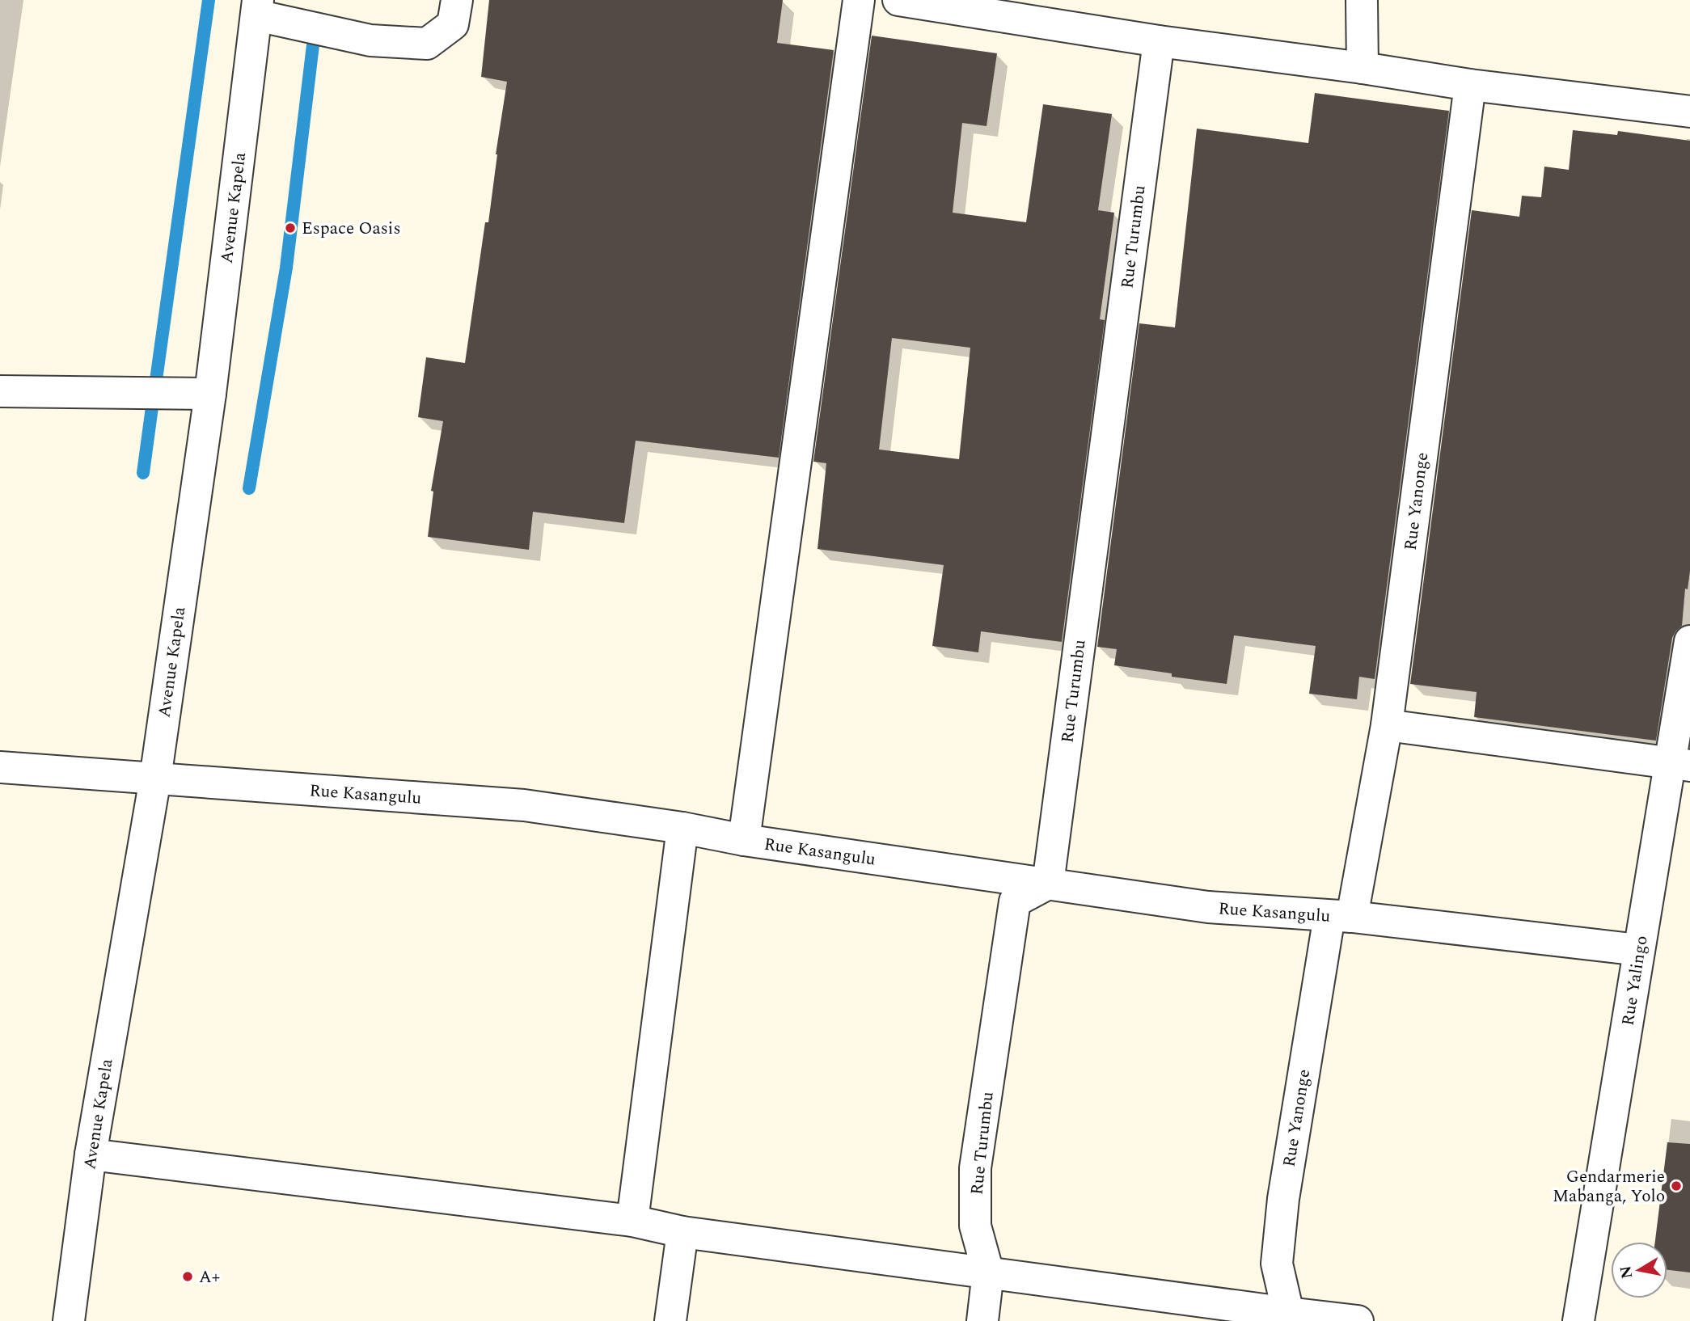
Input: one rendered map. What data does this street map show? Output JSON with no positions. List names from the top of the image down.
{
  "streets": {
    "street": [
      "Avenue Kapela",
      "Rue Turumbu",
      "Rue Yanonge",
      "Rue Kasangulu",
      "Rue Yalingo"
    ]
  },
  "crossings": [
    ["Avenue Kapela", "Rue Kasangulu"],
    ["Rue Turumbu", "Rue Kasangulu"],
    ["Rue Yanonge", "Rue Kasangulu"],
    ["Rue Kasangulu", "Rue Yalingo"]
  ],
  "places": ["Espace Oasis", "Gendarmerie Mabanga, Yolo", "A+"],
  "north": "left"
}
